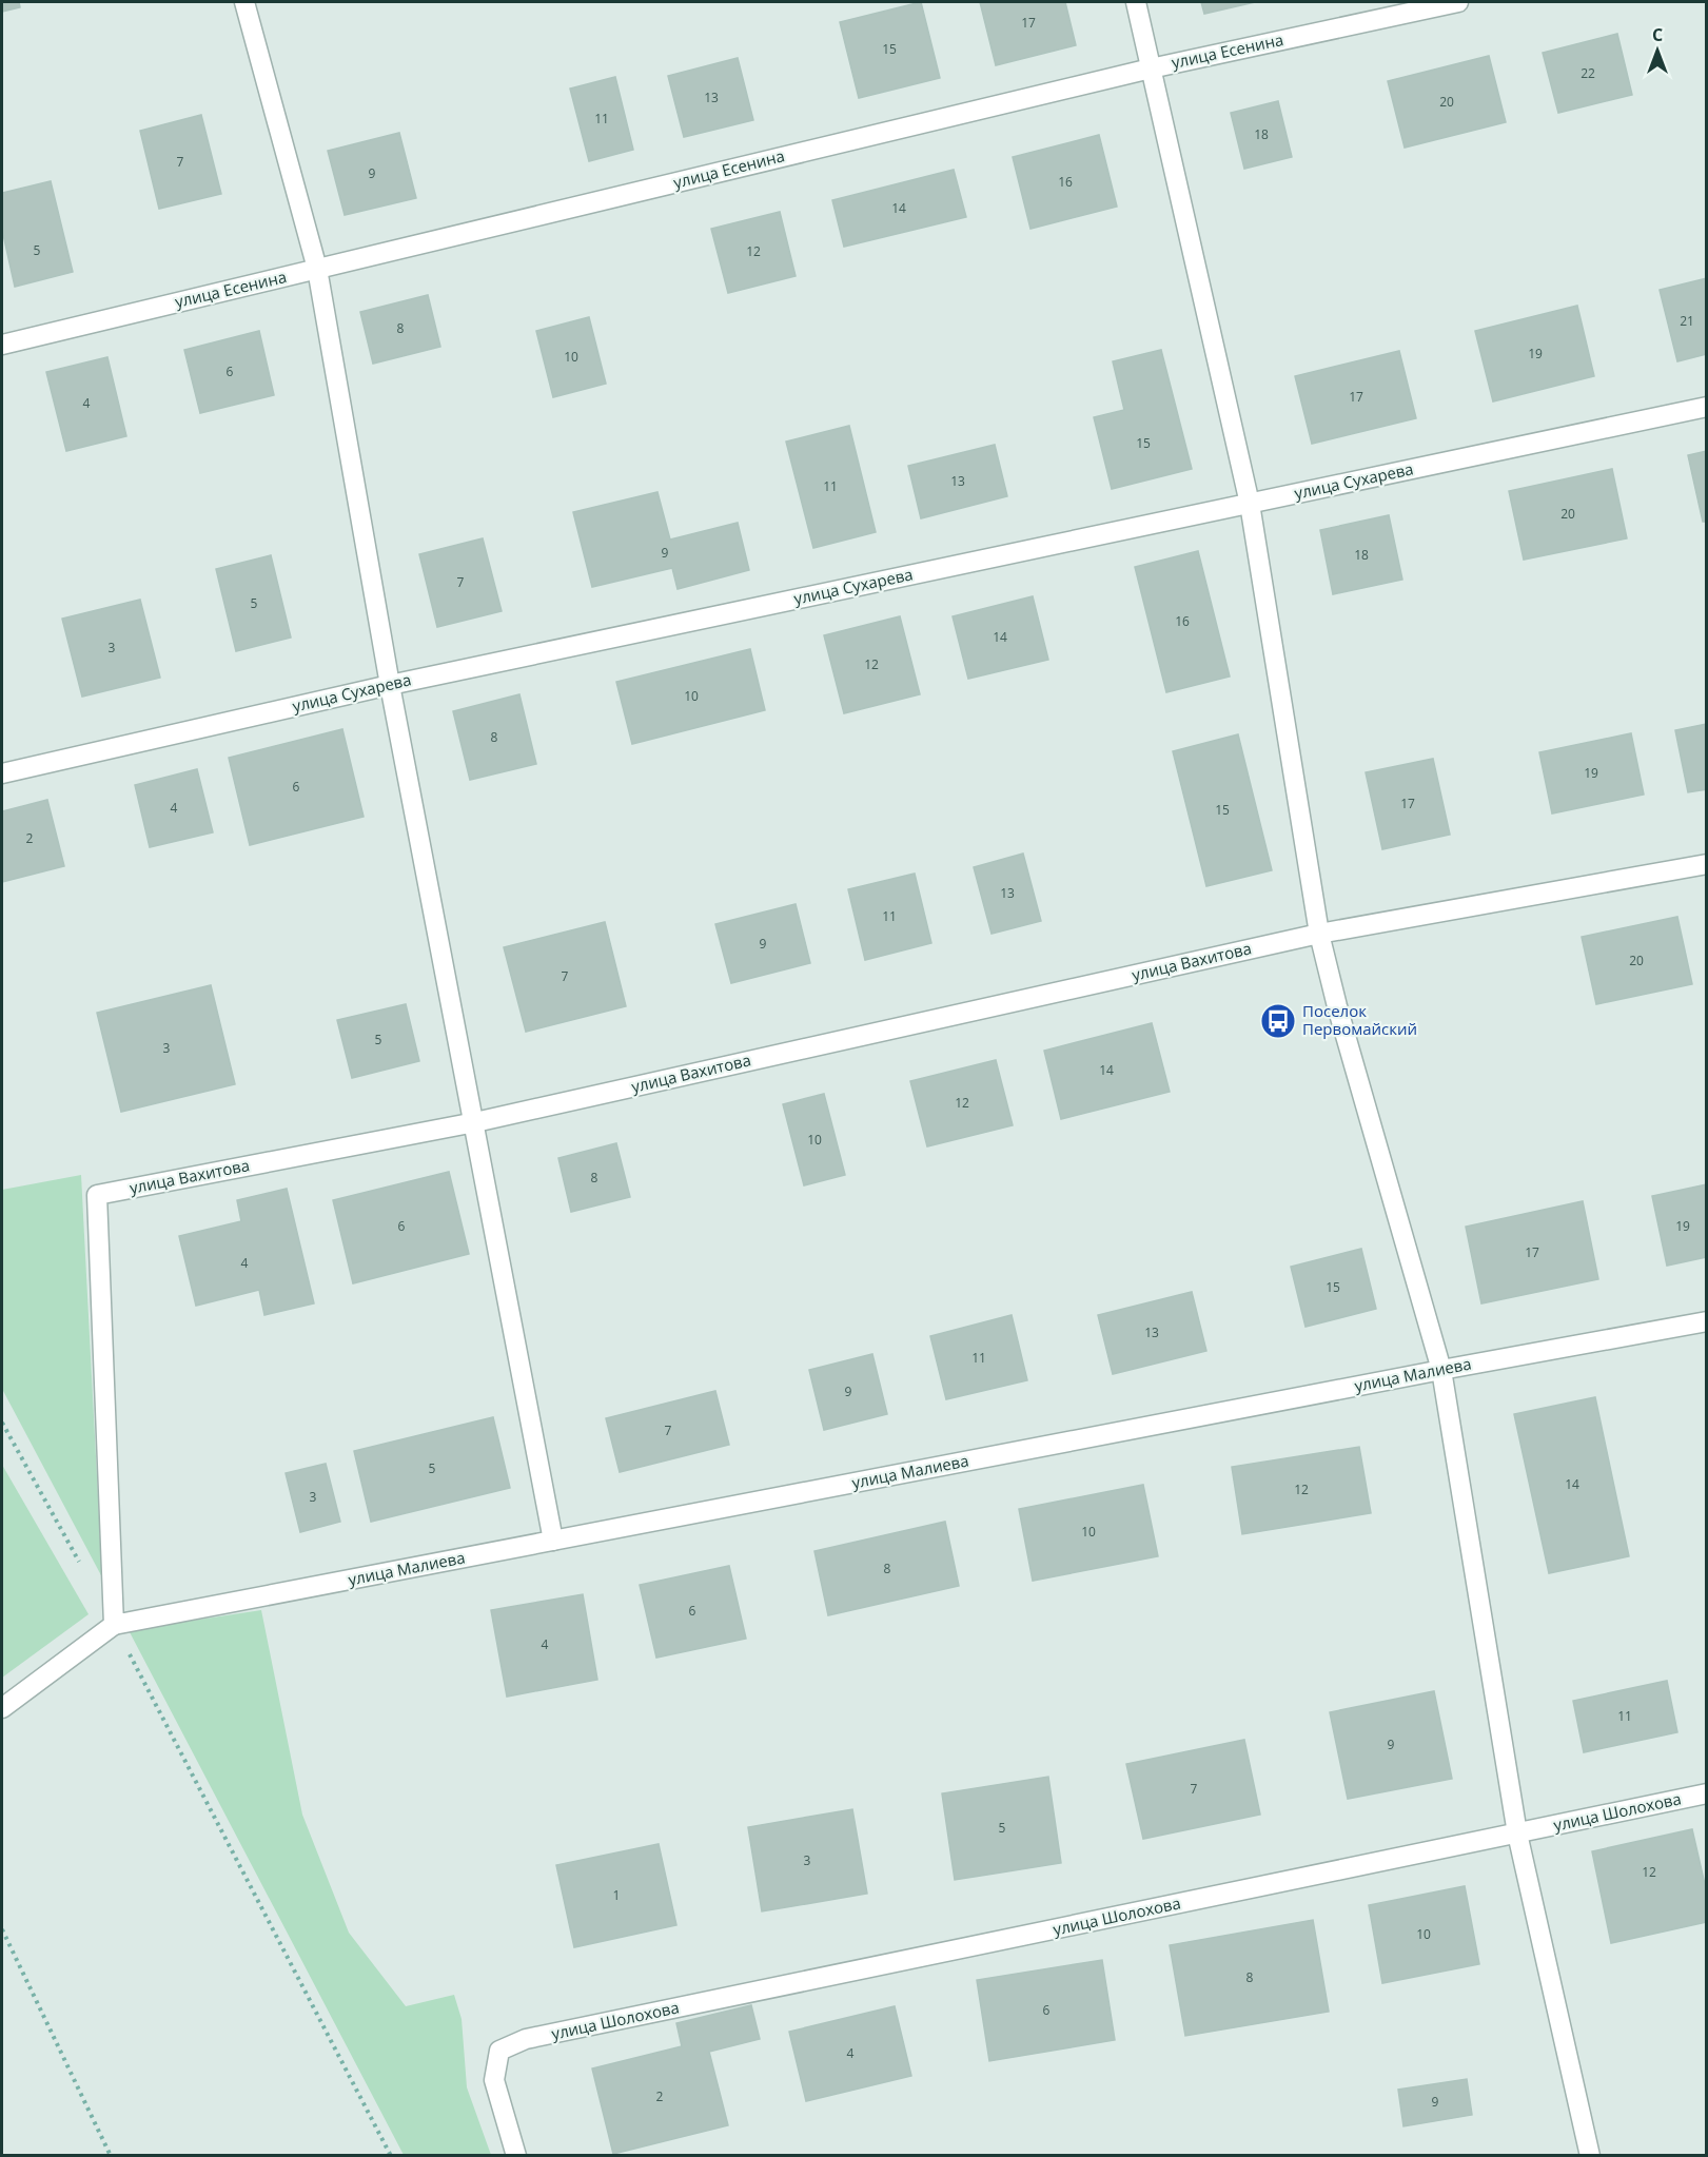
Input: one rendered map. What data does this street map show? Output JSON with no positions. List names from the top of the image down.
{
  "streets": {
    "street": [
      "улица Есенина",
      "улица Сухарева",
      "улица Вахитова",
      "улица Малиева",
      "улица Шолохова"
    ]
  },
  "crossings": [
    ["улица Вахитова", "улица Малиева"]
  ],
  "places": {
    "bus stop": ["Поселок Первомайский"]
  },
  "house_numbers": [
    "17",
    "15",
    "22",
    "13",
    "20",
    "11",
    "18",
    "7",
    "9",
    "16",
    "14",
    "5",
    "12",
    "21",
    "8",
    "19",
    "10",
    "6",
    "17",
    "4",
    "15",
    "13",
    "11",
    "20",
    "9",
    "18",
    "7",
    "5",
    "16",
    "14",
    "3",
    "12",
    "10",
    "8",
    "19",
    "6",
    "17",
    "4",
    "15",
    "2",
    "13",
    "11",
    "9",
    "20",
    "7",
    "5",
    "3",
    "14",
    "12",
    "10",
    "8",
    "6",
    "19",
    "17",
    "4",
    "15",
    "13",
    "11",
    "9",
    "7",
    "5",
    "14",
    "12",
    "3",
    "10",
    "8",
    "6",
    "4",
    "11",
    "9",
    "7",
    "5",
    "3",
    "12",
    "1",
    "10",
    "8",
    "6",
    "4",
    "2",
    "9"
  ],
  "north": "top"
}
